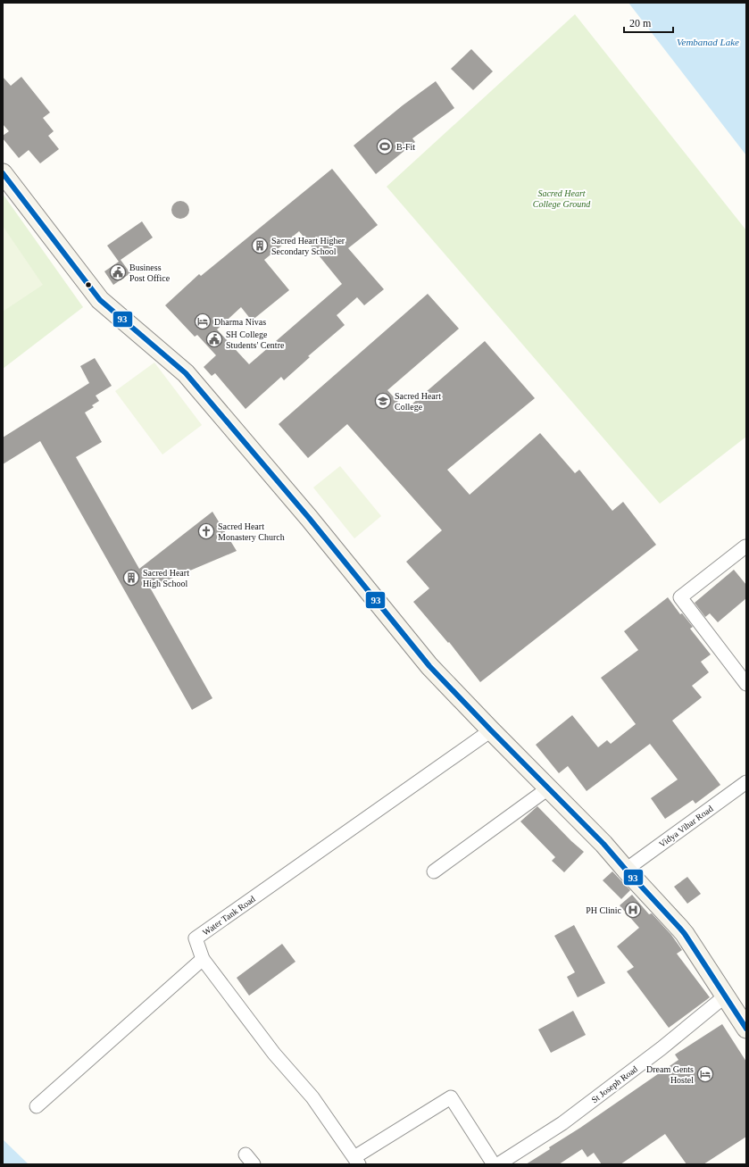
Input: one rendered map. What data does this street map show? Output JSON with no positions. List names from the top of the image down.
{
  "streets": {
    "street": ["Vidya Vihar Road", "Water Tank Road", "St Joseph Road"]
  },
  "water": ["Vembanad Lake"],
  "parks": ["Sacred Heart College Ground"],
  "places": {
    "sports": ["B-Fit"],
    "building": ["Sacred Heart Higher Secondary School", "Sacred Heart High School"],
    "public building": ["Business Post Office", "SH College Students' Centre"],
    "hotel": ["Dharma Nivas", "Dream Gents Hostel"],
    "school or university": ["Sacred Heart College"],
    "church": ["Sacred Heart Monastery Church"],
    "hospital": ["PH Clinic"]
  },
  "lines": ["transit line 93"],
  "scale_bar": "20 m"
}
